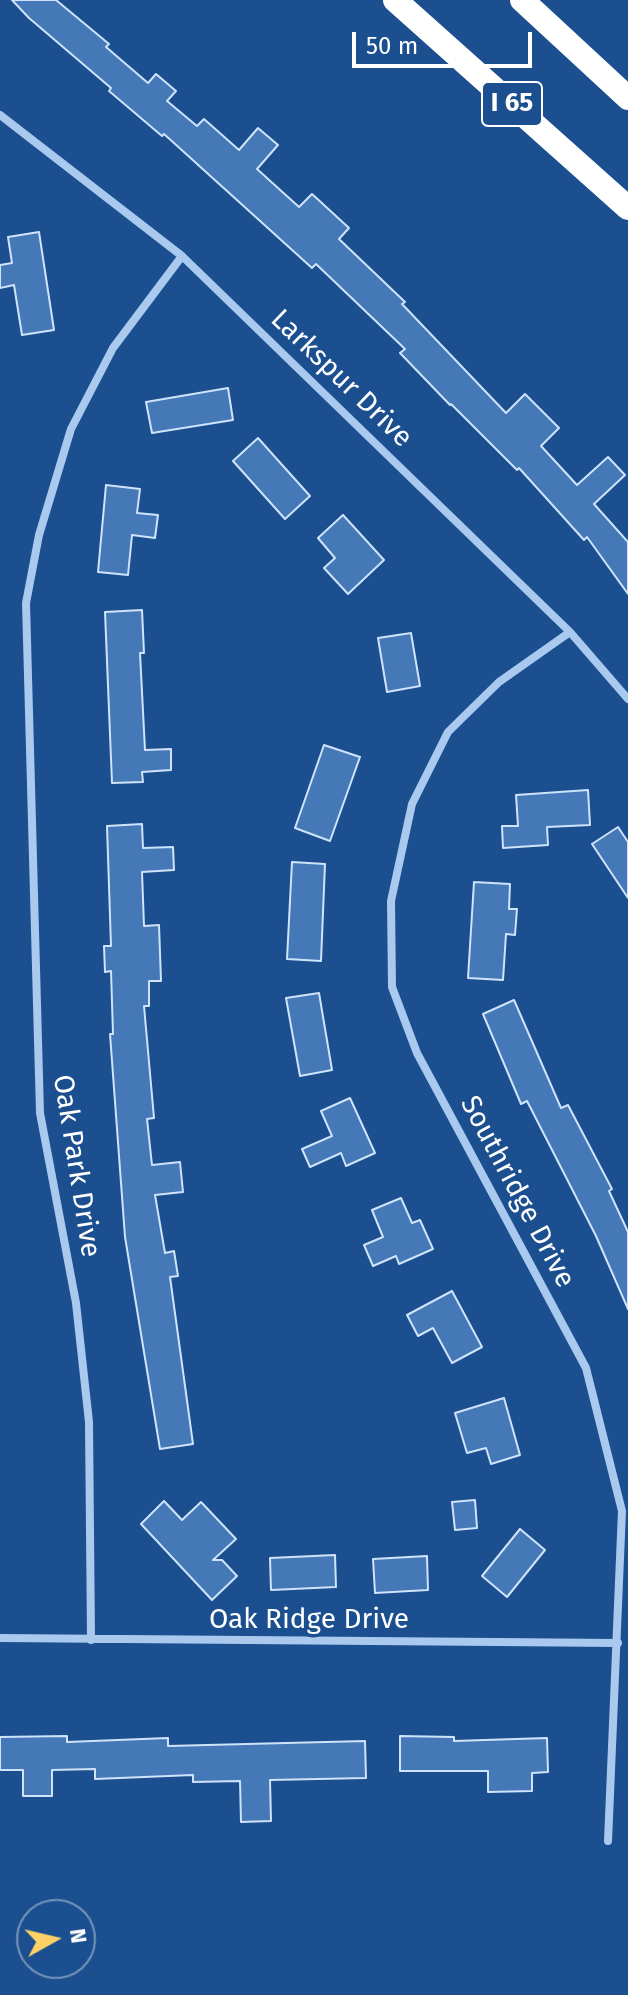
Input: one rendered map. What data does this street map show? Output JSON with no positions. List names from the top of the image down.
{
  "streets": {
    "highway": ["I 65"],
    "street": [
      "Larkspur Drive",
      "Oak Park Drive",
      "Southridge Drive",
      "Oak Ridge Drive"
    ]
  },
  "crossings": [
    ["Larkspur Drive", "Oak Park Drive"],
    ["Larkspur Drive", "Southridge Drive"],
    ["Oak Park Drive", "Oak Ridge Drive"],
    ["Southridge Drive", "Oak Ridge Drive"]
  ],
  "scale_bar": "50 m",
  "north": "right"
}
